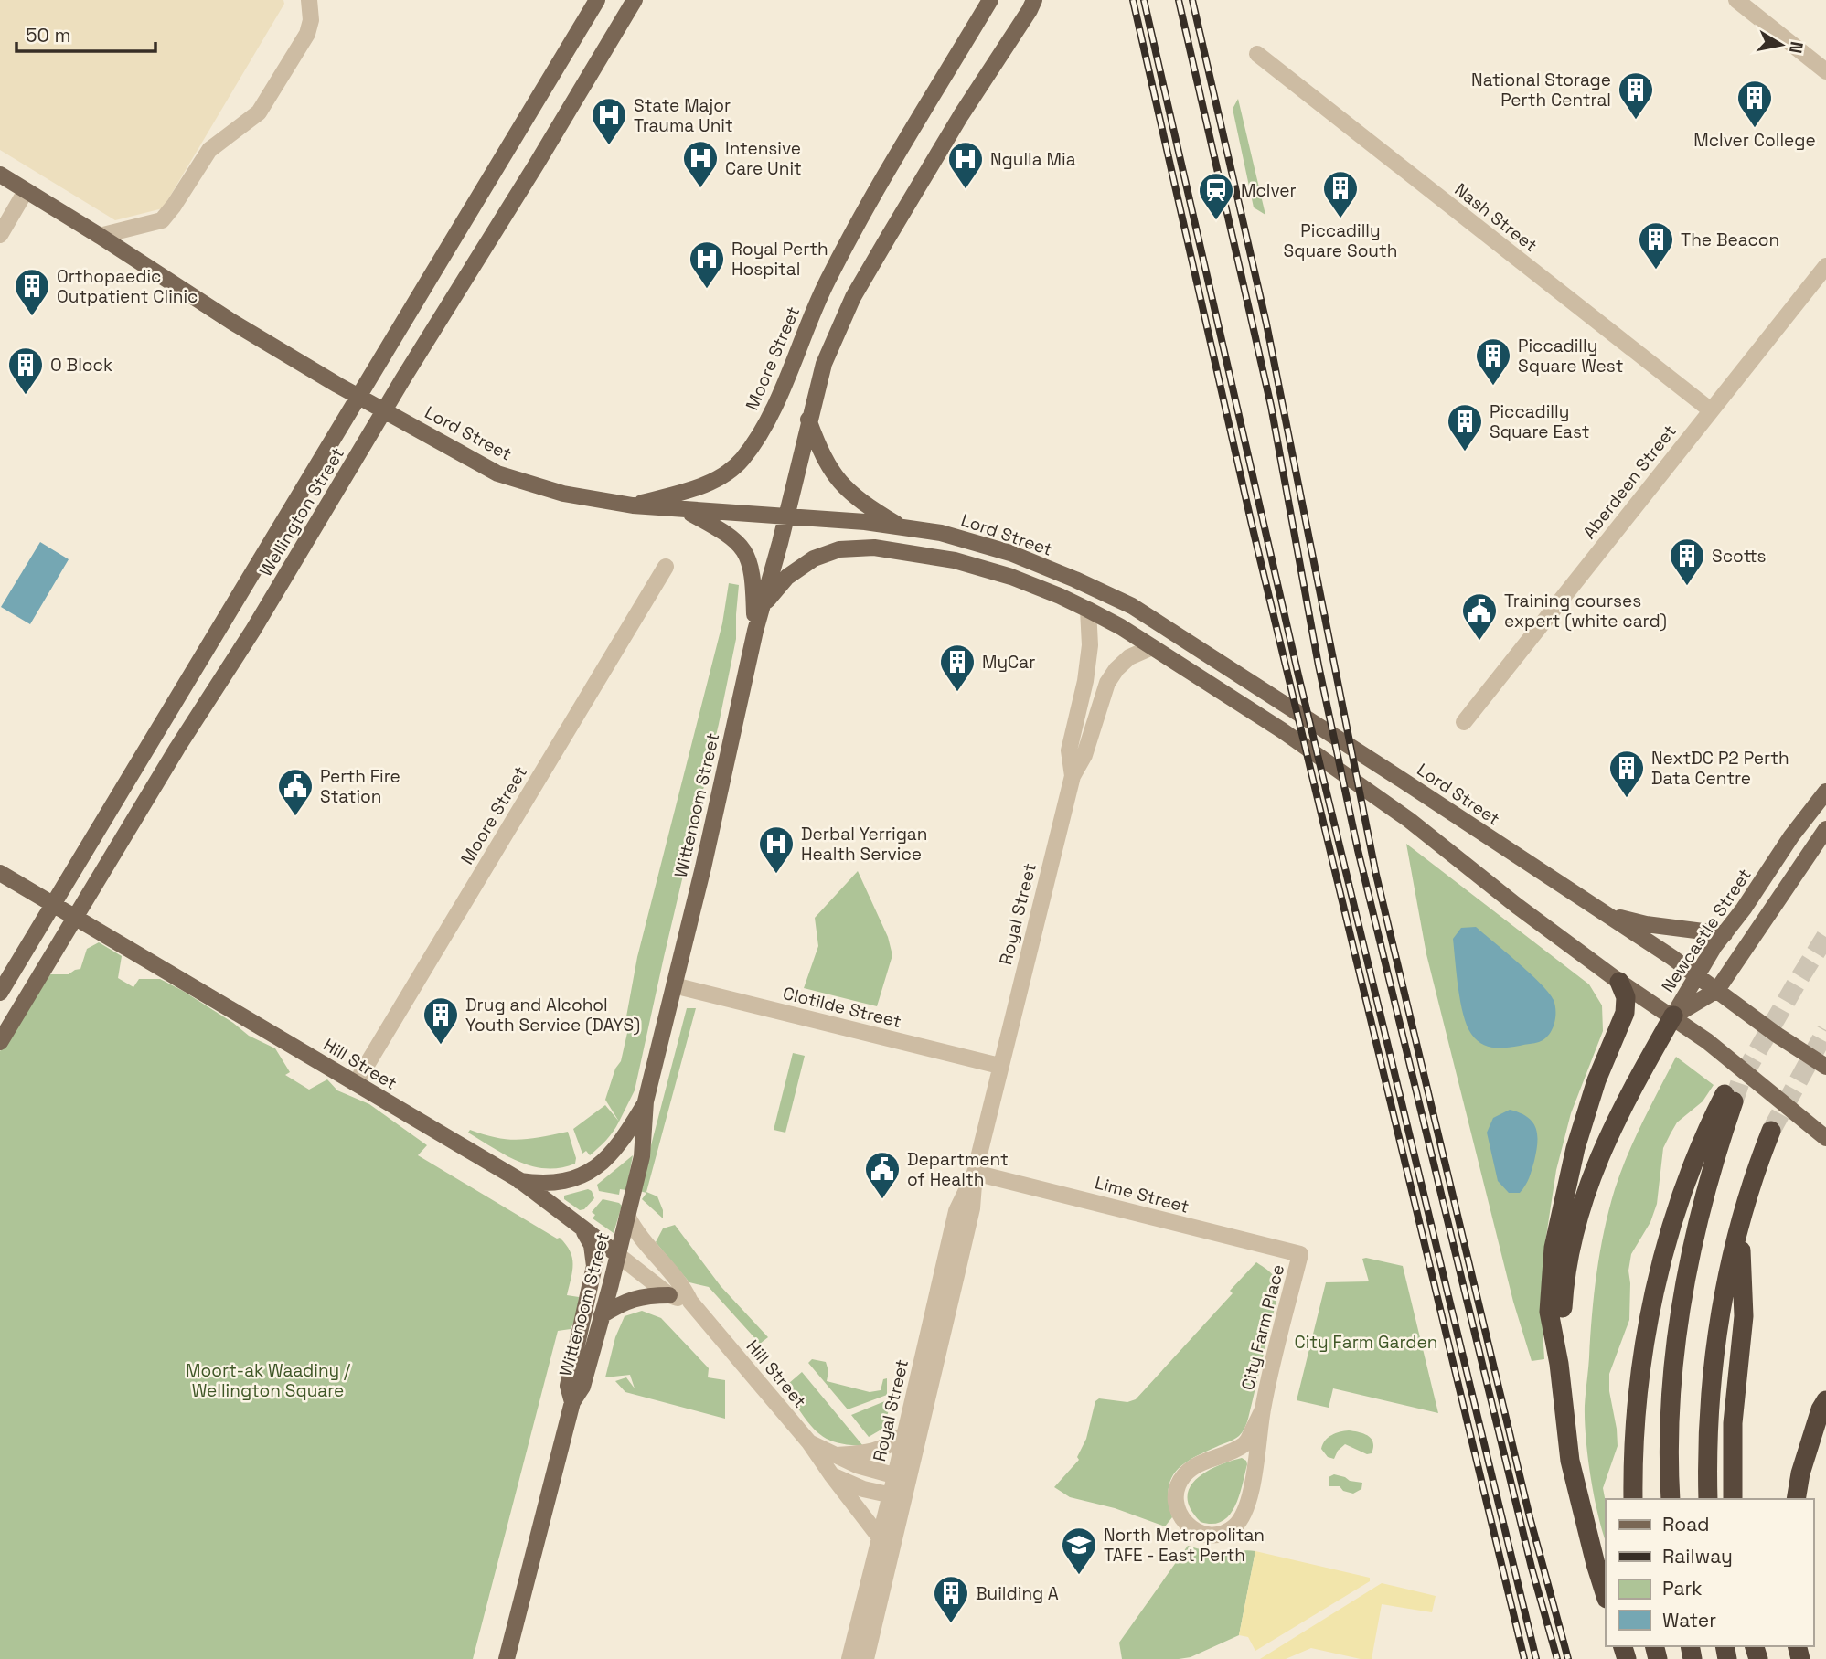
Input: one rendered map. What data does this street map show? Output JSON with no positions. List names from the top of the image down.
{
  "streets": {
    "main road": [
      "Moore Street",
      "Lord Street",
      "Wellington Street",
      "Wittenoom Street",
      "Newcastle Street",
      "Hill Street"
    ],
    "street": [
      "Nash Street",
      "Aberdeen Street",
      "Royal Street",
      "Clotilde Street",
      "Lime Street",
      "City Farm Place"
    ]
  },
  "crossings": [
    ["Nash Street", "Aberdeen Street"],
    ["Moore Street", "Lord Street"],
    ["Moore Street", "Hill Street"],
    ["Lord Street", "Wellington Street"],
    ["Lord Street", "Wittenoom Street"],
    ["Lord Street", "Newcastle Street"],
    ["Wellington Street", "Hill Street"],
    ["Wittenoom Street", "Clotilde Street"],
    ["Wittenoom Street", "Hill Street"],
    ["Royal Street", "Clotilde Street"],
    ["Royal Street", "Hill Street"],
    ["Royal Street", "Lime Street"],
    ["Lime Street", "City Farm Place"]
  ],
  "parks": ["City Farm Garden", "Moort-ak Waadiny / Wellington Square"],
  "places": {
    "building": [
      "National Storage Perth Central",
      "McIver College",
      "Piccadilly Square South",
      "The Beacon",
      "Orthopaedic Outpatient Clinic",
      "Piccadilly Square West",
      "O Block",
      "Piccadilly Square East",
      "Scotts",
      "MyCar",
      "NextDC P2 Perth Data Centre",
      "Drug and Alcohol Youth Service (DAYS)",
      "Building A"
    ],
    "hospital": [
      "State Major Trauma Unit",
      "Intensive Care Unit",
      "Ngulla Mia",
      "Royal Perth Hospital",
      "Derbal Yerrigan Health Service"
    ],
    "station": ["McIver"],
    "public building": ["Training courses expert (white card)", "Perth Fire Station", "Department of Health"],
    "school or university": ["North Metropolitan TAFE - East Perth"]
  },
  "legend": [
    "Road",
    "Railway",
    "Park",
    "Water"
  ],
  "scale_bar": "50 m",
  "north": "right"
}
